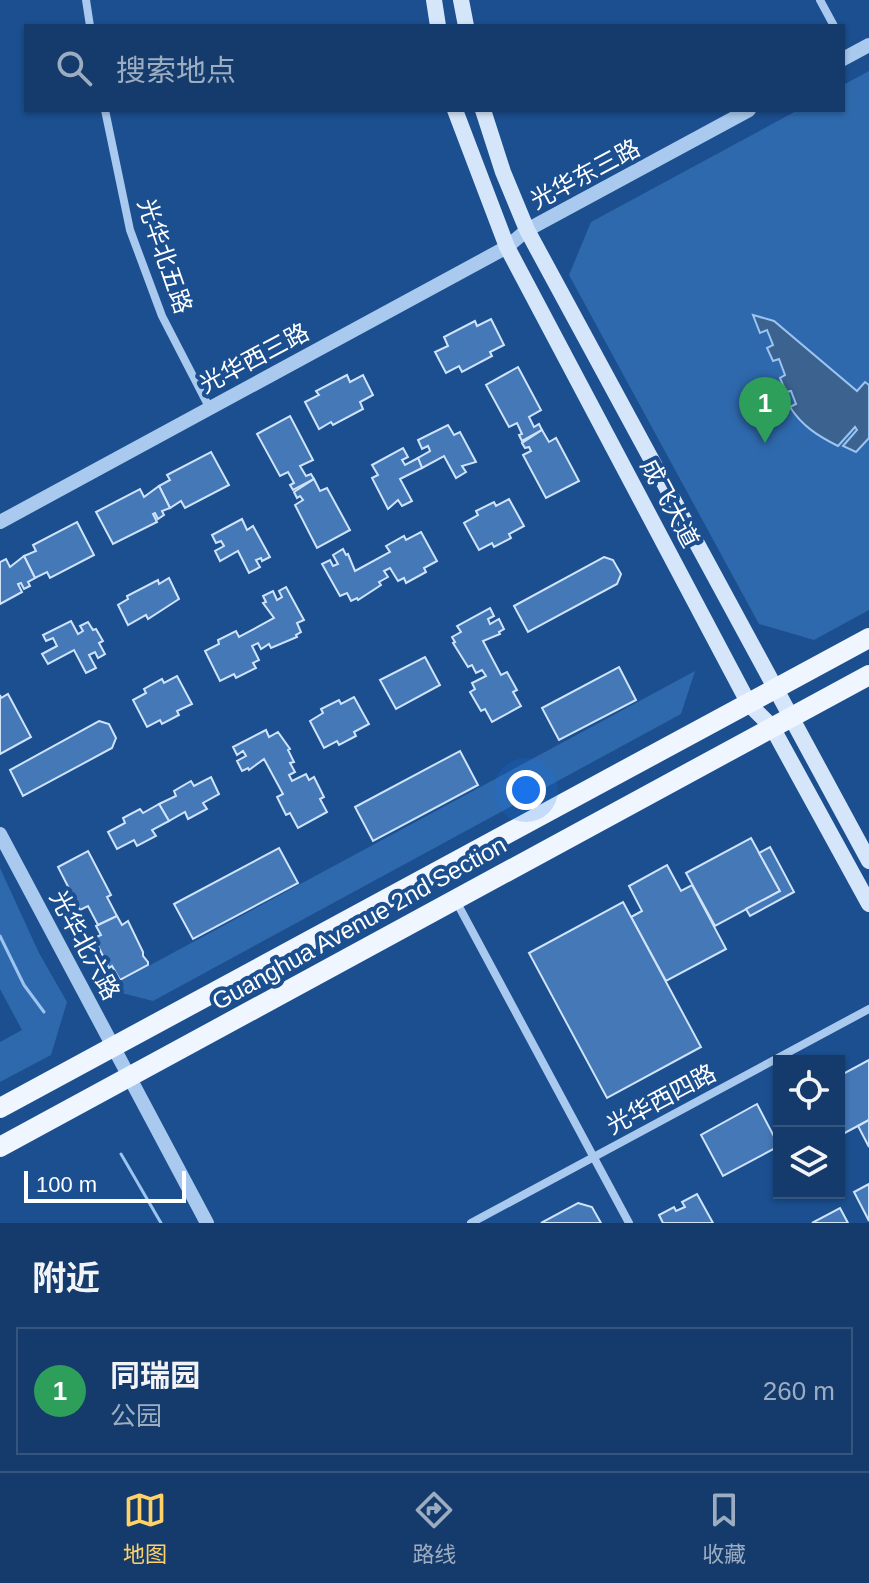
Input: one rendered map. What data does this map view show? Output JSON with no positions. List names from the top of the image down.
{
  "streets": {
    "main road": ["成飞大道", "Guanghua Avenue 2nd Section"],
    "street": [
      "光华东三路",
      "光华北五路",
      "光华西三路",
      "光华北六路",
      "光华西四路"
    ]
  },
  "crossings": [
    ["光华东三路", "光华西三路"],
    ["光华东三路", "成飞大道"],
    ["光华北五路", "光华西三路"],
    ["光华西三路", "成飞大道"],
    ["成飞大道", "Guanghua Avenue 2nd Section"],
    ["Guanghua Avenue 2nd Section", "光华北六路"]
  ],
  "scale_bar": "100 m",
  "page": {
    "search": "搜索地点",
    "pins": "1",
    "scale": "100 m",
    "heading": "附近",
    "list": [
      {
        "mark": "1",
        "name": "同瑞园",
        "note": "公园",
        "value": "260 m"
      }
    ],
    "nav": ["地图", "路线", "收藏"]
  }
}
